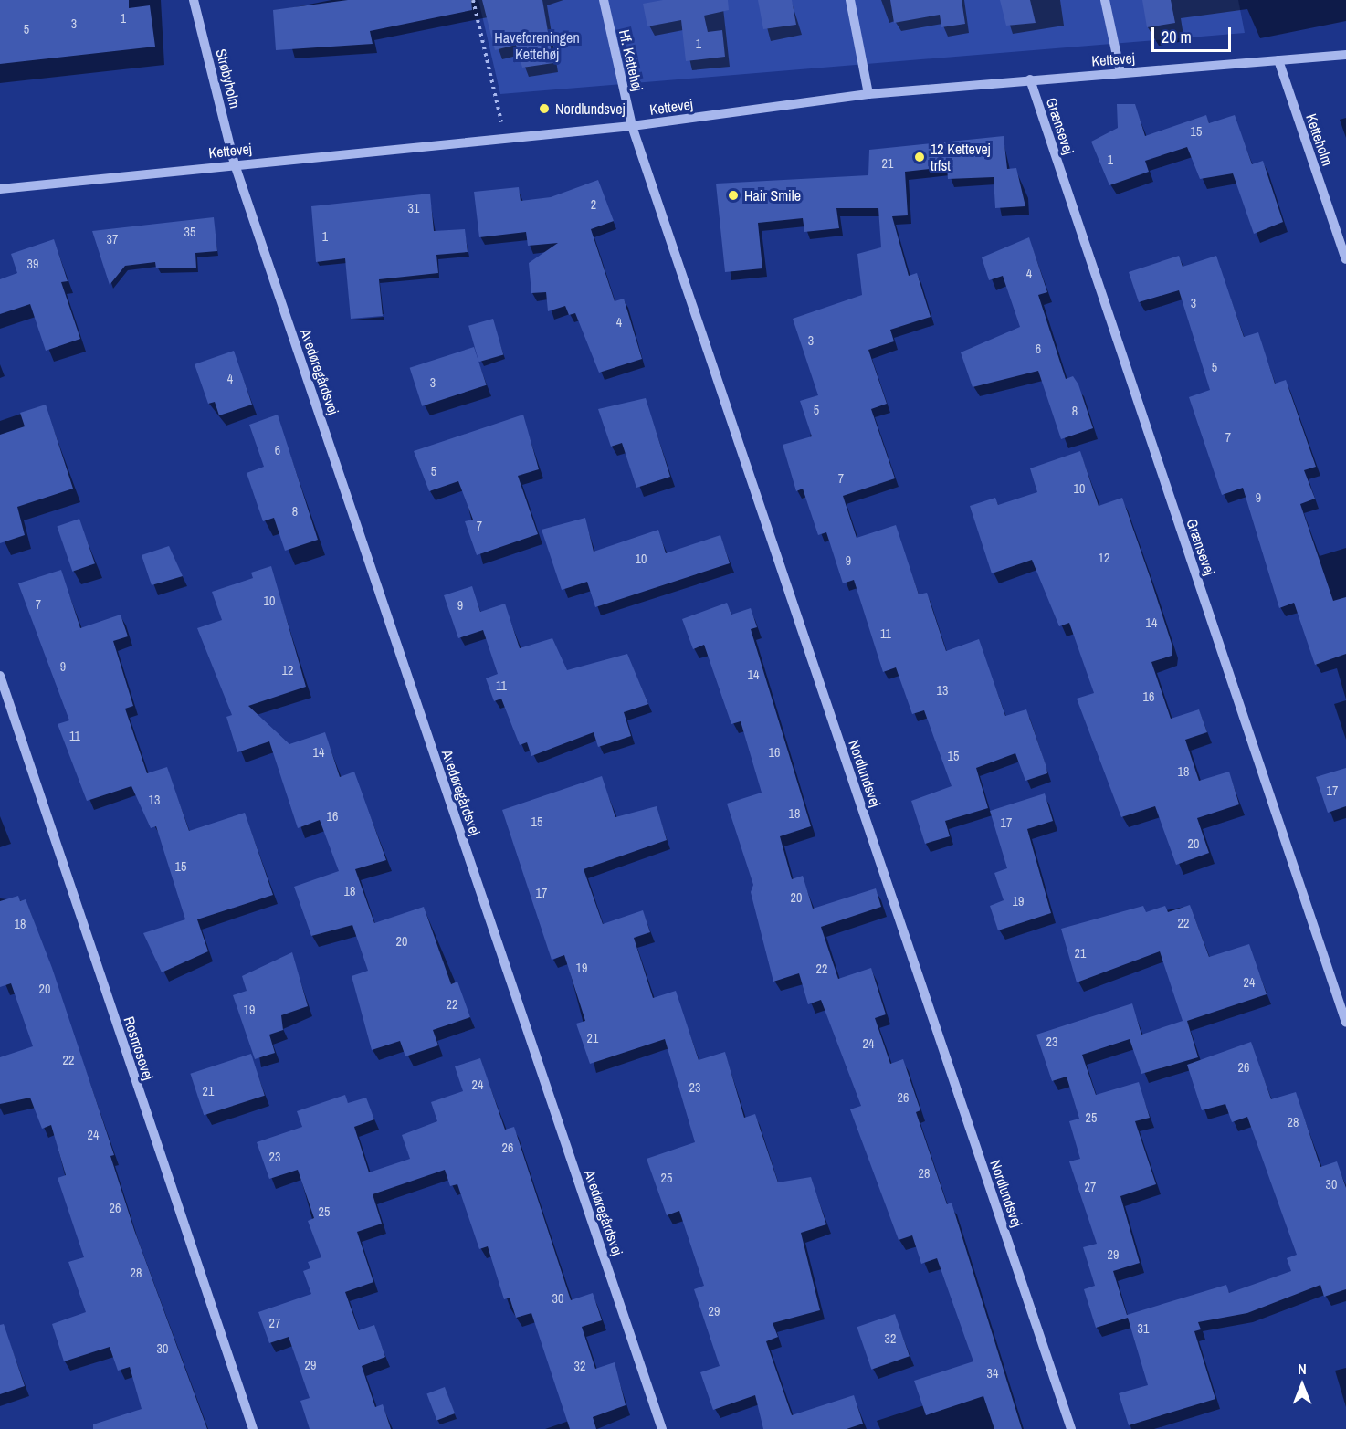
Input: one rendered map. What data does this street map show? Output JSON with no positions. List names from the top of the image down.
{
  "streets": {
    "street": [
      "Kettevej",
      "Hf. Kettehøj",
      "Strøbyholm",
      "Grænsevej",
      "Ketteholm",
      "Avedøregårdsvej",
      "Nordlundsvej",
      "Rosmosevej"
    ]
  },
  "crossings": [
    ["Kettevej", "Hf. Kettehøj"],
    ["Kettevej", "Strøbyholm"],
    ["Kettevej", "Grænsevej"],
    ["Kettevej", "Ketteholm"],
    ["Kettevej", "Avedøregårdsvej"],
    ["Kettevej", "Nordlundsvej"],
    ["Hf. Kettehøj", "Nordlundsvej"],
    ["Strøbyholm", "Avedøregårdsvej"]
  ],
  "parks": ["Haveforeningen Kettehøj"],
  "places": ["Nordlundsvej", "12 Kettevej trfst", "Hair Smile"],
  "house_numbers": [
    "1",
    "3",
    "5",
    "1",
    "15",
    "1",
    "21",
    "2",
    "31",
    "35",
    "1",
    "37",
    "39",
    "4",
    "3",
    "4",
    "3",
    "6",
    "5",
    "4",
    "3",
    "5",
    "8",
    "7",
    "6",
    "5",
    "7",
    "10",
    "9",
    "8",
    "7",
    "12",
    "10",
    "9",
    "10",
    "7",
    "9",
    "14",
    "11",
    "9",
    "12",
    "14",
    "11",
    "13",
    "16",
    "11",
    "14",
    "16",
    "15",
    "18",
    "17",
    "13",
    "18",
    "16",
    "15",
    "17",
    "20",
    "15",
    "18",
    "17",
    "20",
    "19",
    "22",
    "18",
    "20",
    "21",
    "19",
    "22",
    "24",
    "20",
    "22",
    "19",
    "21",
    "23",
    "24",
    "22",
    "26",
    "24",
    "23",
    "21",
    "26",
    "25",
    "28",
    "24",
    "26",
    "23",
    "28",
    "25",
    "30",
    "27",
    "26",
    "25",
    "29",
    "28",
    "30",
    "29",
    "27",
    "31",
    "32",
    "30",
    "29",
    "32",
    "34"
  ],
  "scale_bar": "20 m",
  "north": "top"
}
